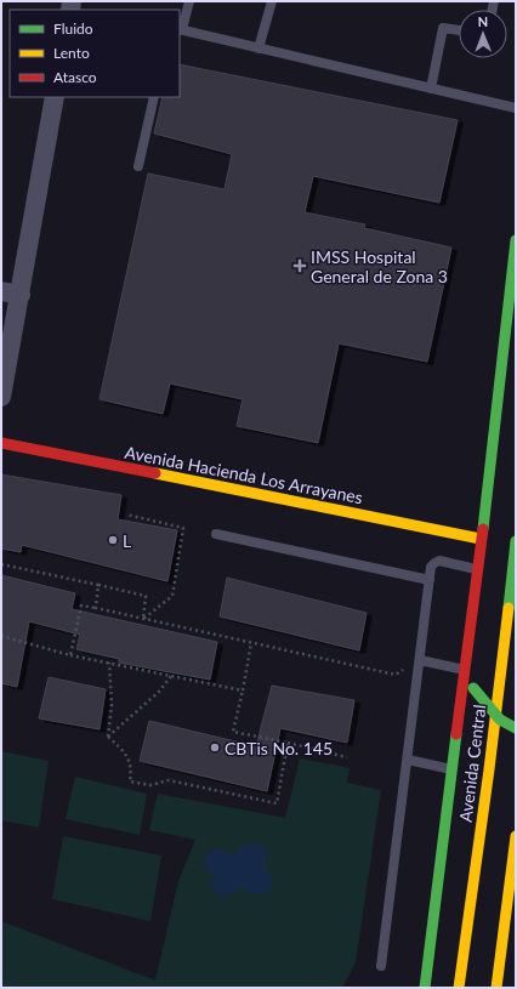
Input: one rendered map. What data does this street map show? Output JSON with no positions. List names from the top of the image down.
{
  "streets": {
    "street": ["Avenida Hacienda Los Arrayanes", "Avenida Central"]
  },
  "places": {
    "health": ["IMSS Hospital General de Zona 3"],
    "other": ["L", "CBTis No. 145"]
  },
  "legend": ["Fluido", "Lento", "Atasco"],
  "north": "top"
}
